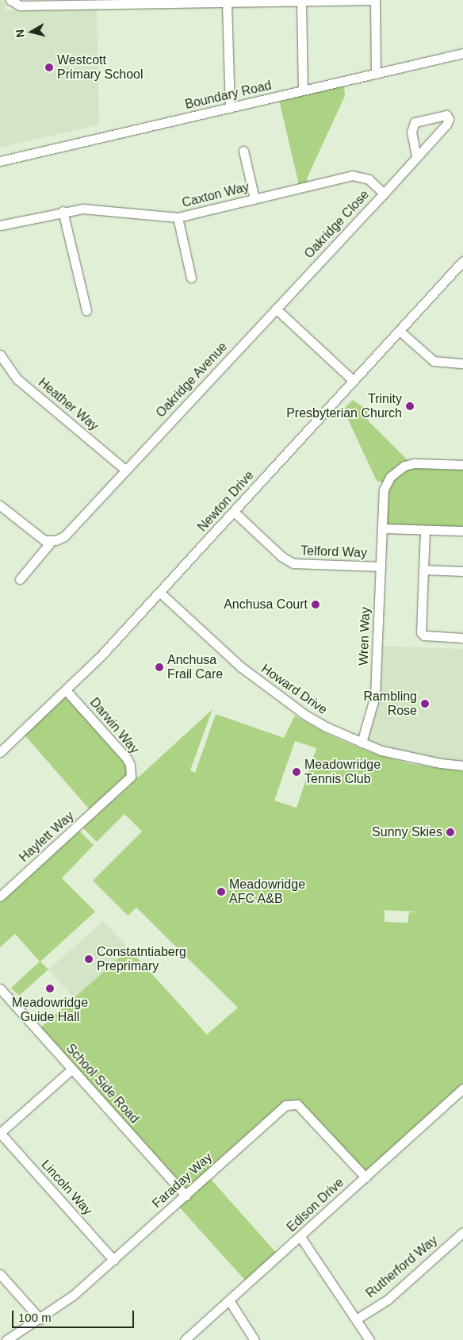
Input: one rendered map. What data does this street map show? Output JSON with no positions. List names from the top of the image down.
{
  "streets": {
    "street": [
      "Boundary Road",
      "Caxton Way",
      "Oakridge Close",
      "Oakridge Avenue",
      "Heather Way",
      "Newton Drive",
      "Telford Way",
      "Wren Way",
      "Howard Drive",
      "Darwin Way",
      "Haylett Way",
      "School Side Road",
      "Faraday Way",
      "Lincoln Way",
      "Edison Drive",
      "Rutherford Way"
    ]
  },
  "crossings": [
    ["Caxton Way", "Oakridge Close"],
    ["Oakridge Close", "Oakridge Avenue"],
    ["Oakridge Avenue", "Heather Way"],
    ["Newton Drive", "Telford Way"],
    ["Newton Drive", "Howard Drive"],
    ["Newton Drive", "Darwin Way"],
    ["Telford Way", "Wren Way"],
    ["Wren Way", "Howard Drive"],
    ["Darwin Way", "Haylett Way"],
    ["School Side Road", "Faraday Way"],
    ["Faraday Way", "Lincoln Way"],
    ["Faraday Way", "Edison Drive"]
  ],
  "places": [
    "Westcott Primary School",
    "Trinity Presbyterian Church",
    "Anchusa Court",
    "Anchusa Frail Care",
    "Rambling Rose",
    "Meadowridge Tennis Club",
    "Sunny Skies",
    "Meadowridge AFC A&B",
    "Constatntiaberg Preprimary",
    "Meadowridge Guide Hall"
  ],
  "scale_bar": "100 m",
  "north": "left"
}
